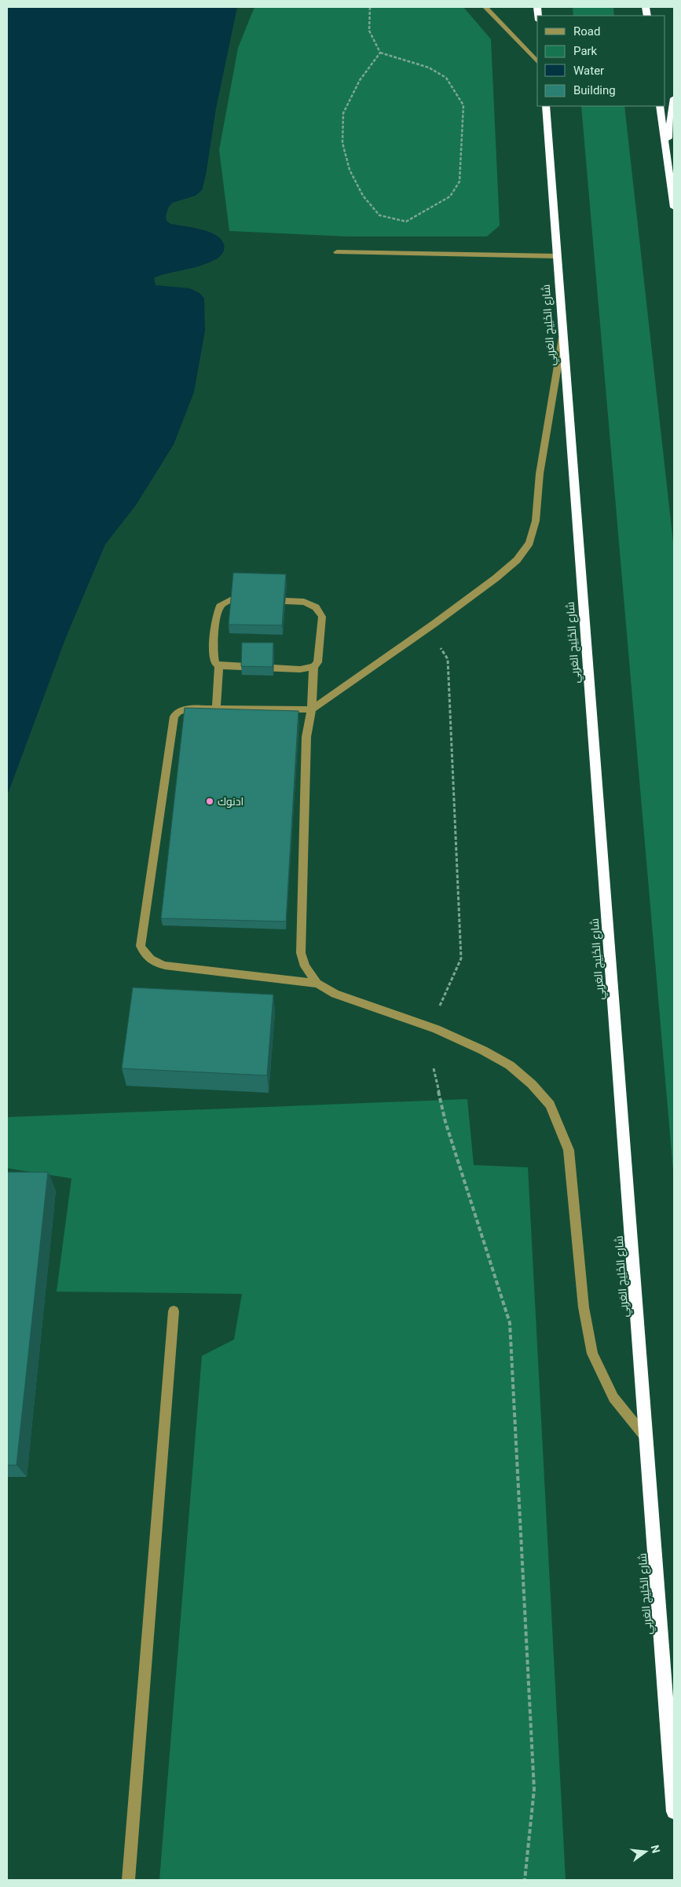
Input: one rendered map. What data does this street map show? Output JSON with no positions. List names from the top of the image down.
{
  "streets": {
    "highway": ["شارع الخَلِيج العَربِي"]
  },
  "places": ["ادنوك"],
  "legend": [
    "Road",
    "Park",
    "Water",
    "Building"
  ],
  "north": "right"
}
